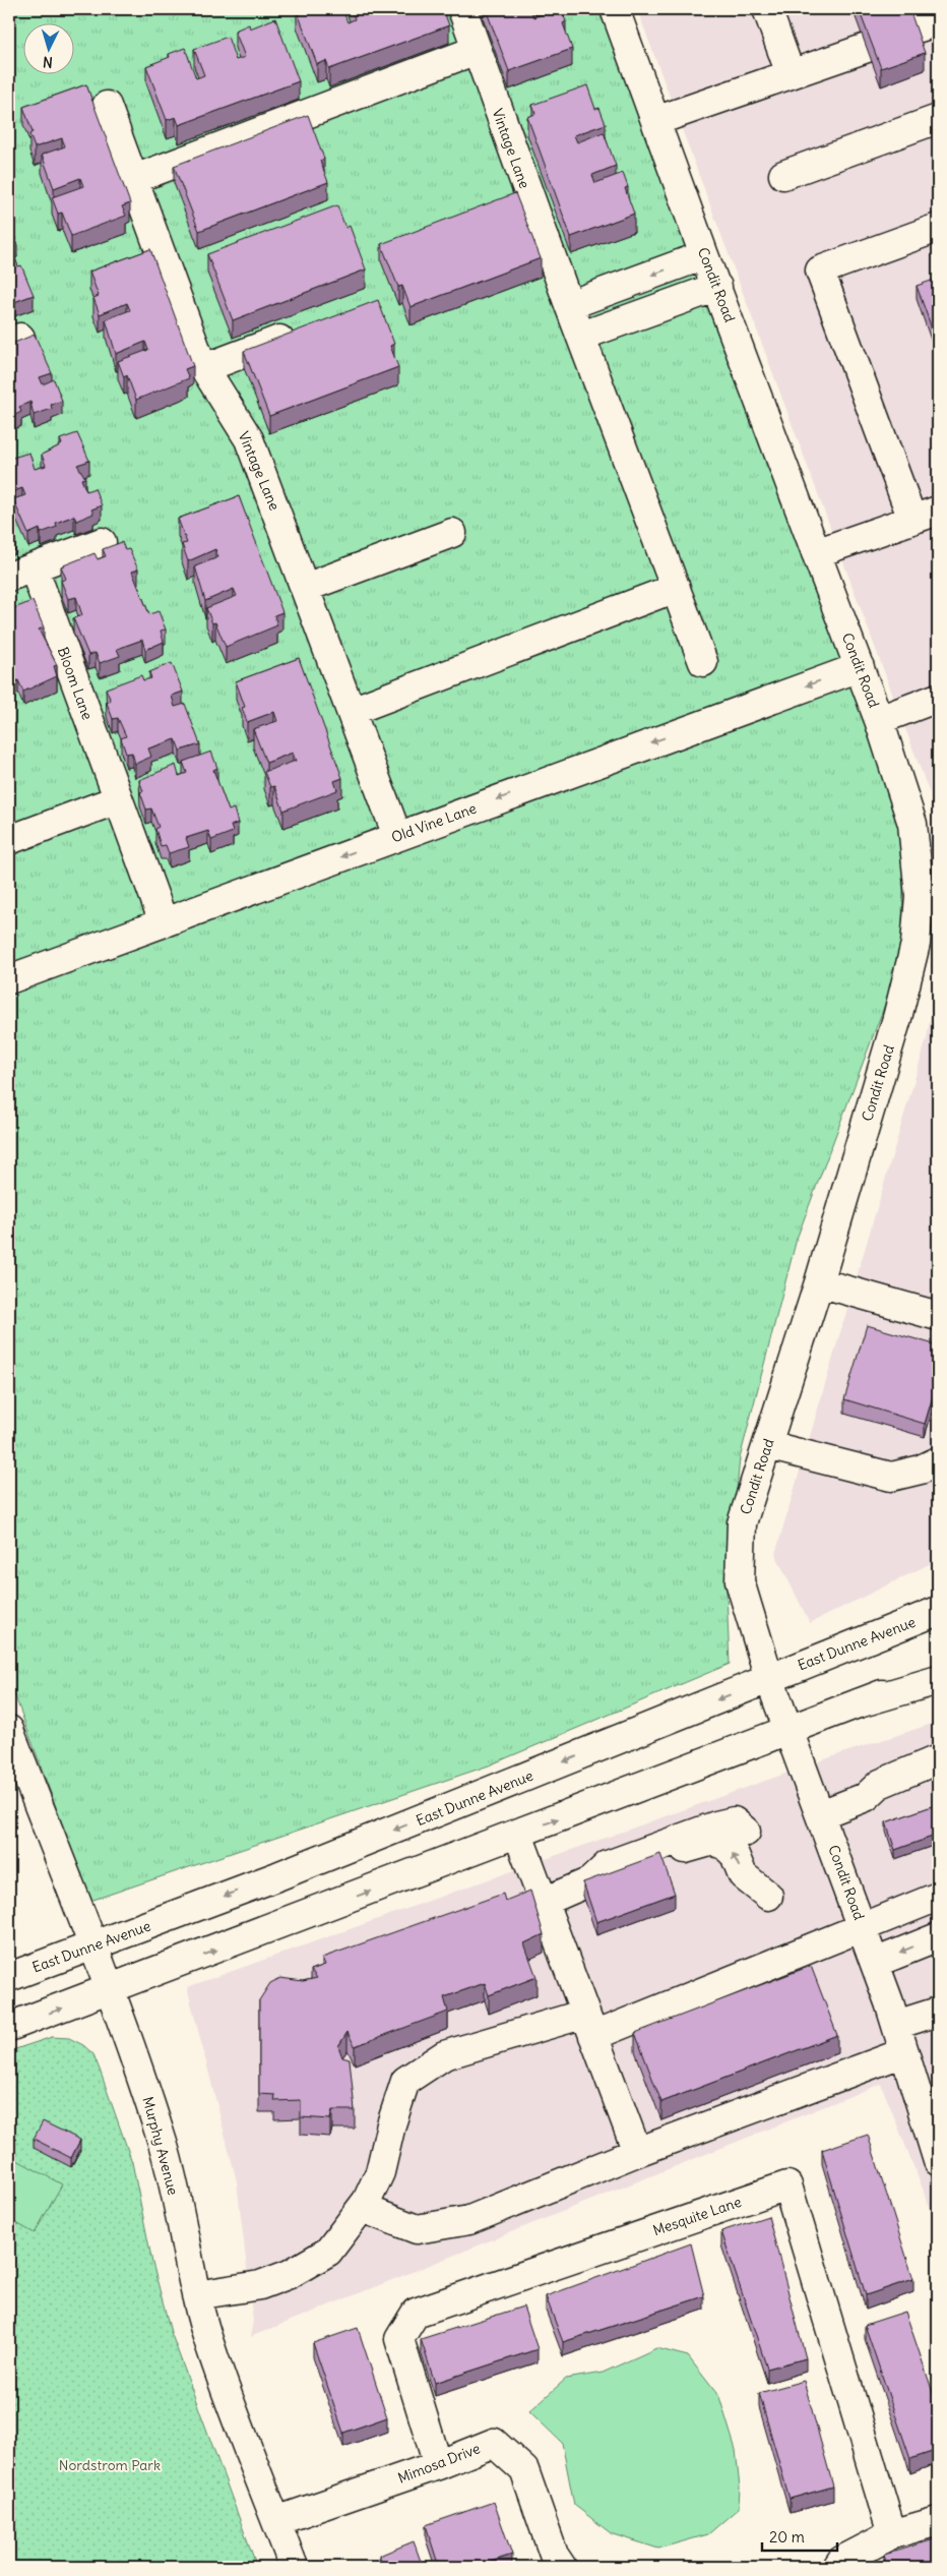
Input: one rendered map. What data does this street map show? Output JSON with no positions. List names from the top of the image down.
{
  "streets": {
    "main road": [
      "Vintage Lane",
      "Condit Road",
      "Bloom Lane",
      "Old Vine Lane",
      "East Dunne Avenue",
      "Murphy Avenue",
      "Mesquite Lane",
      "Mimosa Drive"
    ]
  },
  "crossings": [
    ["Vintage Lane", "Old Vine Lane"],
    ["Condit Road", "Old Vine Lane"],
    ["Condit Road", "East Dunne Avenue"],
    ["Bloom Lane", "Old Vine Lane"],
    ["East Dunne Avenue", "Murphy Avenue"],
    ["Murphy Avenue", "Mimosa Drive"],
    ["Mesquite Lane", "Mimosa Drive"]
  ],
  "parks": ["Nordstrom Park"],
  "scale_bar": "20 m",
  "north": "bottom"
}
